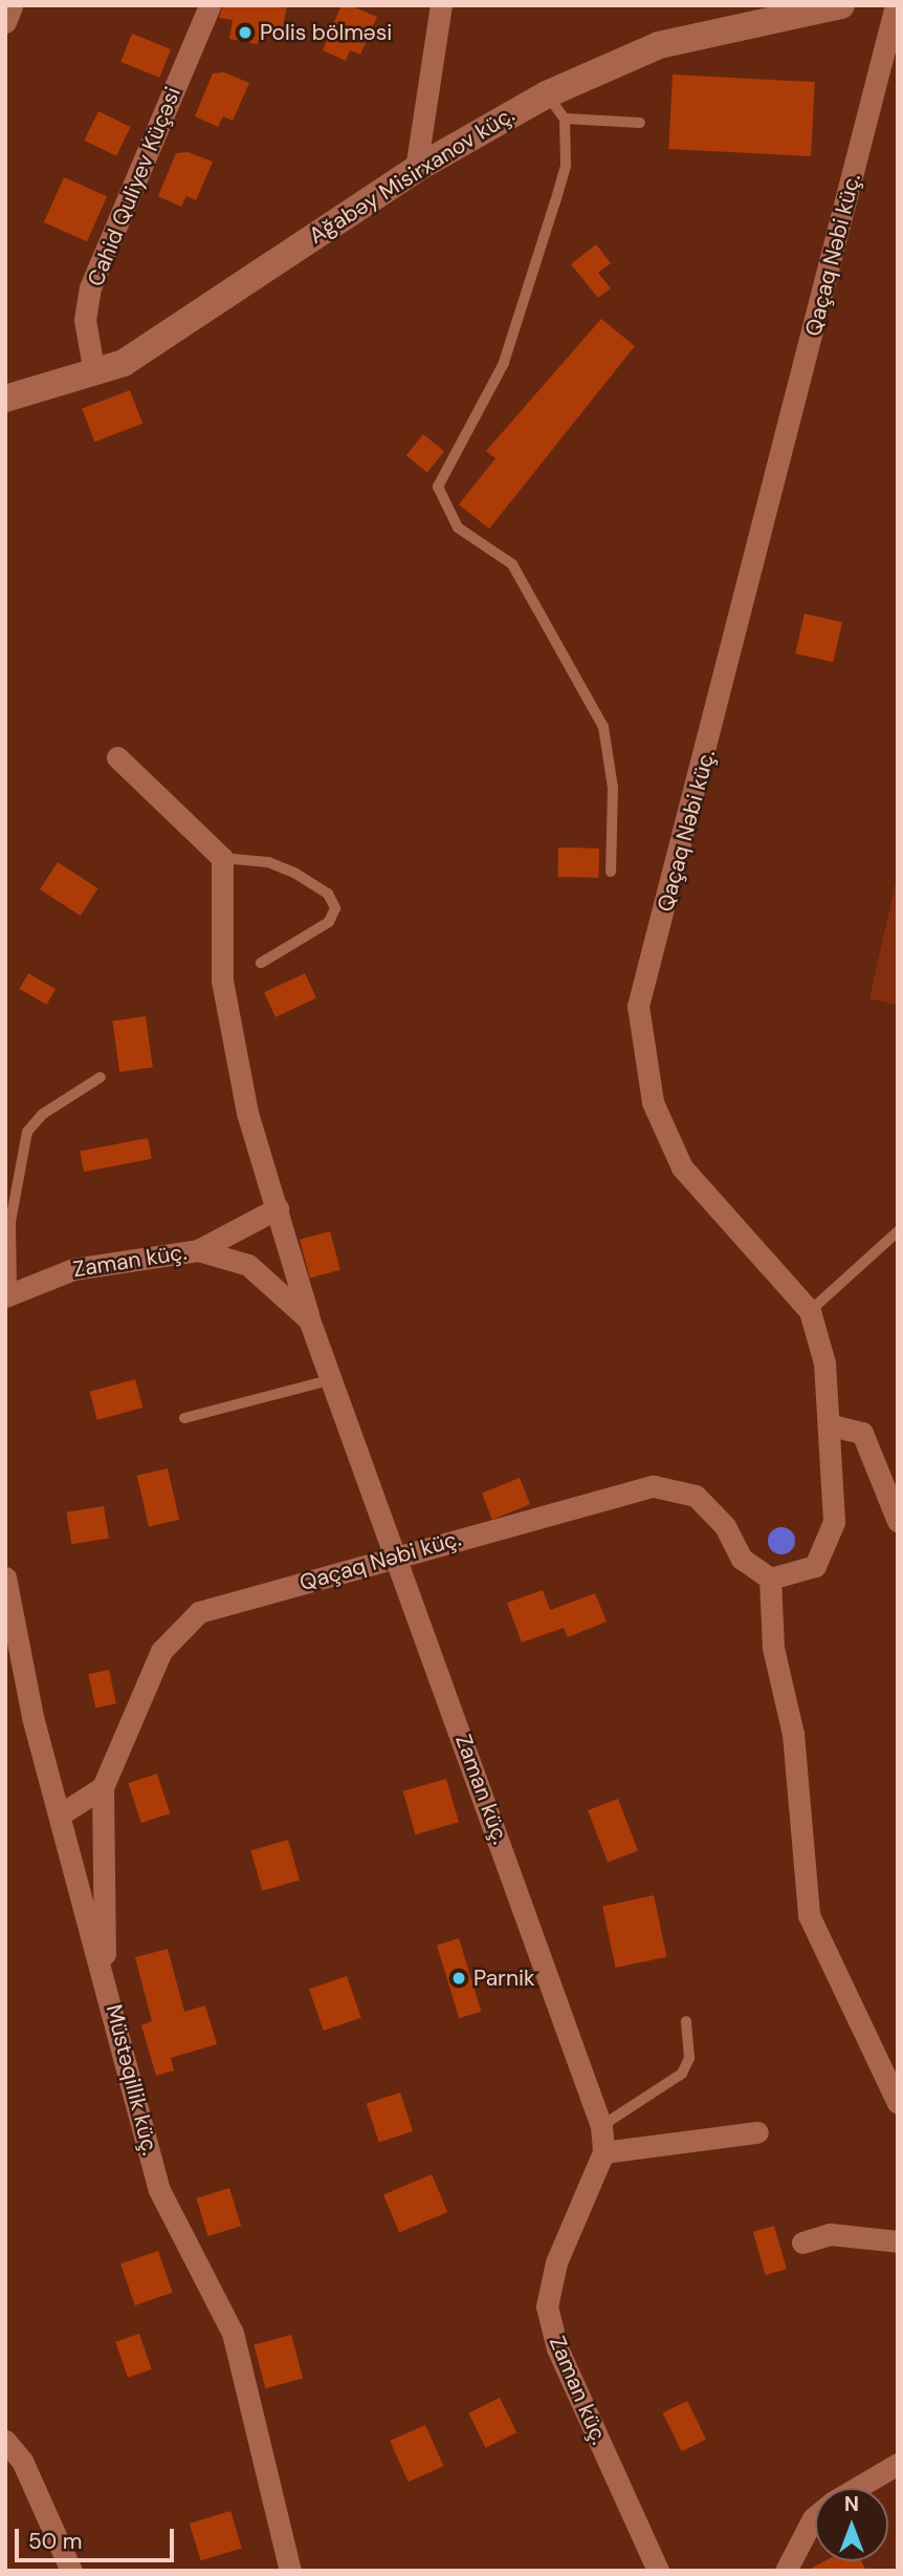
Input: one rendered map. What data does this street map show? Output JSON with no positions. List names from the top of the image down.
{
  "streets": {
    "street": [
      "Ağabəy Misirxanov küç.",
      "Cahid Quliyev Küçəsi",
      "Qaçaq Nəbi küç.",
      "Zaman küç.",
      "Müstəqillik küç."
    ]
  },
  "crossings": [
    ["Ağabəy Misirxanov küç.", "Cahid Quliyev Küçəsi"],
    ["Qaçaq Nəbi küç.", "Zaman küç."]
  ],
  "places": ["Polis bölməsi", "Parnik"],
  "scale_bar": "50 m",
  "north": "top"
}
